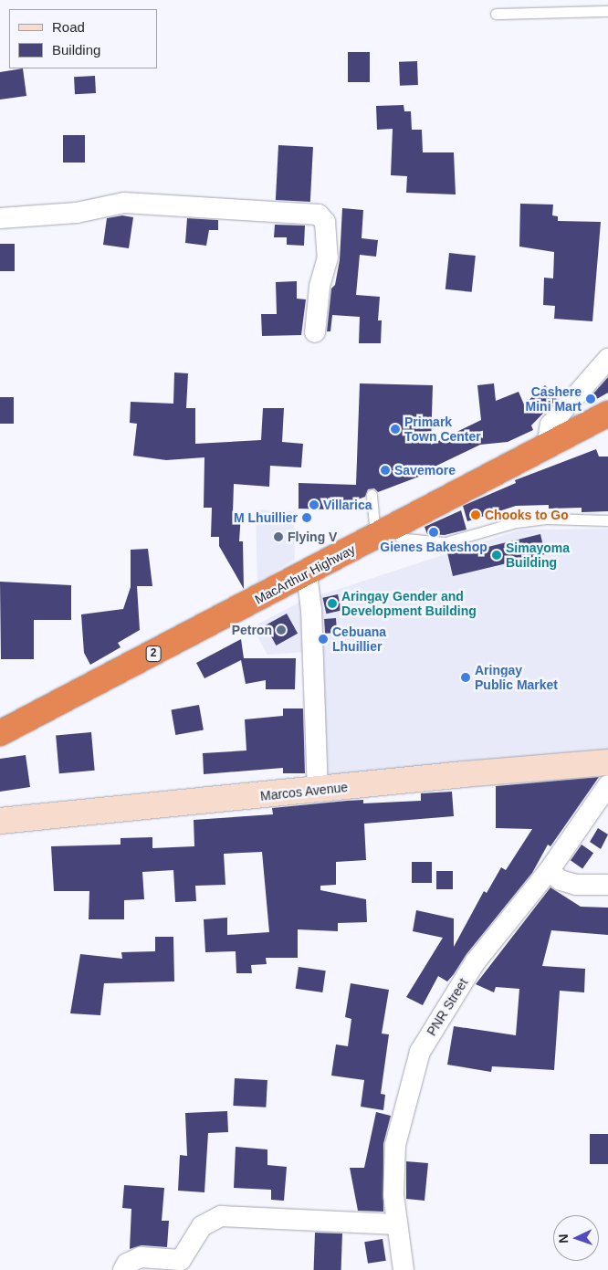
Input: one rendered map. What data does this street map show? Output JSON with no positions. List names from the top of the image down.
{
  "streets": {
    "highway": ["MacArthur Highway", "2"],
    "street": ["Marcos Avenue", "PNR Street"]
  },
  "places": [
    "Cashere Mini Mart",
    "Primark Town Center",
    "Savemore",
    "Villarica",
    "Chooks to Go",
    "M Lhuillier",
    "Gienes Bakeshop",
    "Flying V",
    "Simayoma Building",
    "Aringay Gender and Development Building",
    "Petron",
    "Cebuana Lhuillier",
    "Aringay Public Market"
  ],
  "legend": ["Road", "Building"],
  "north": "left"
}
